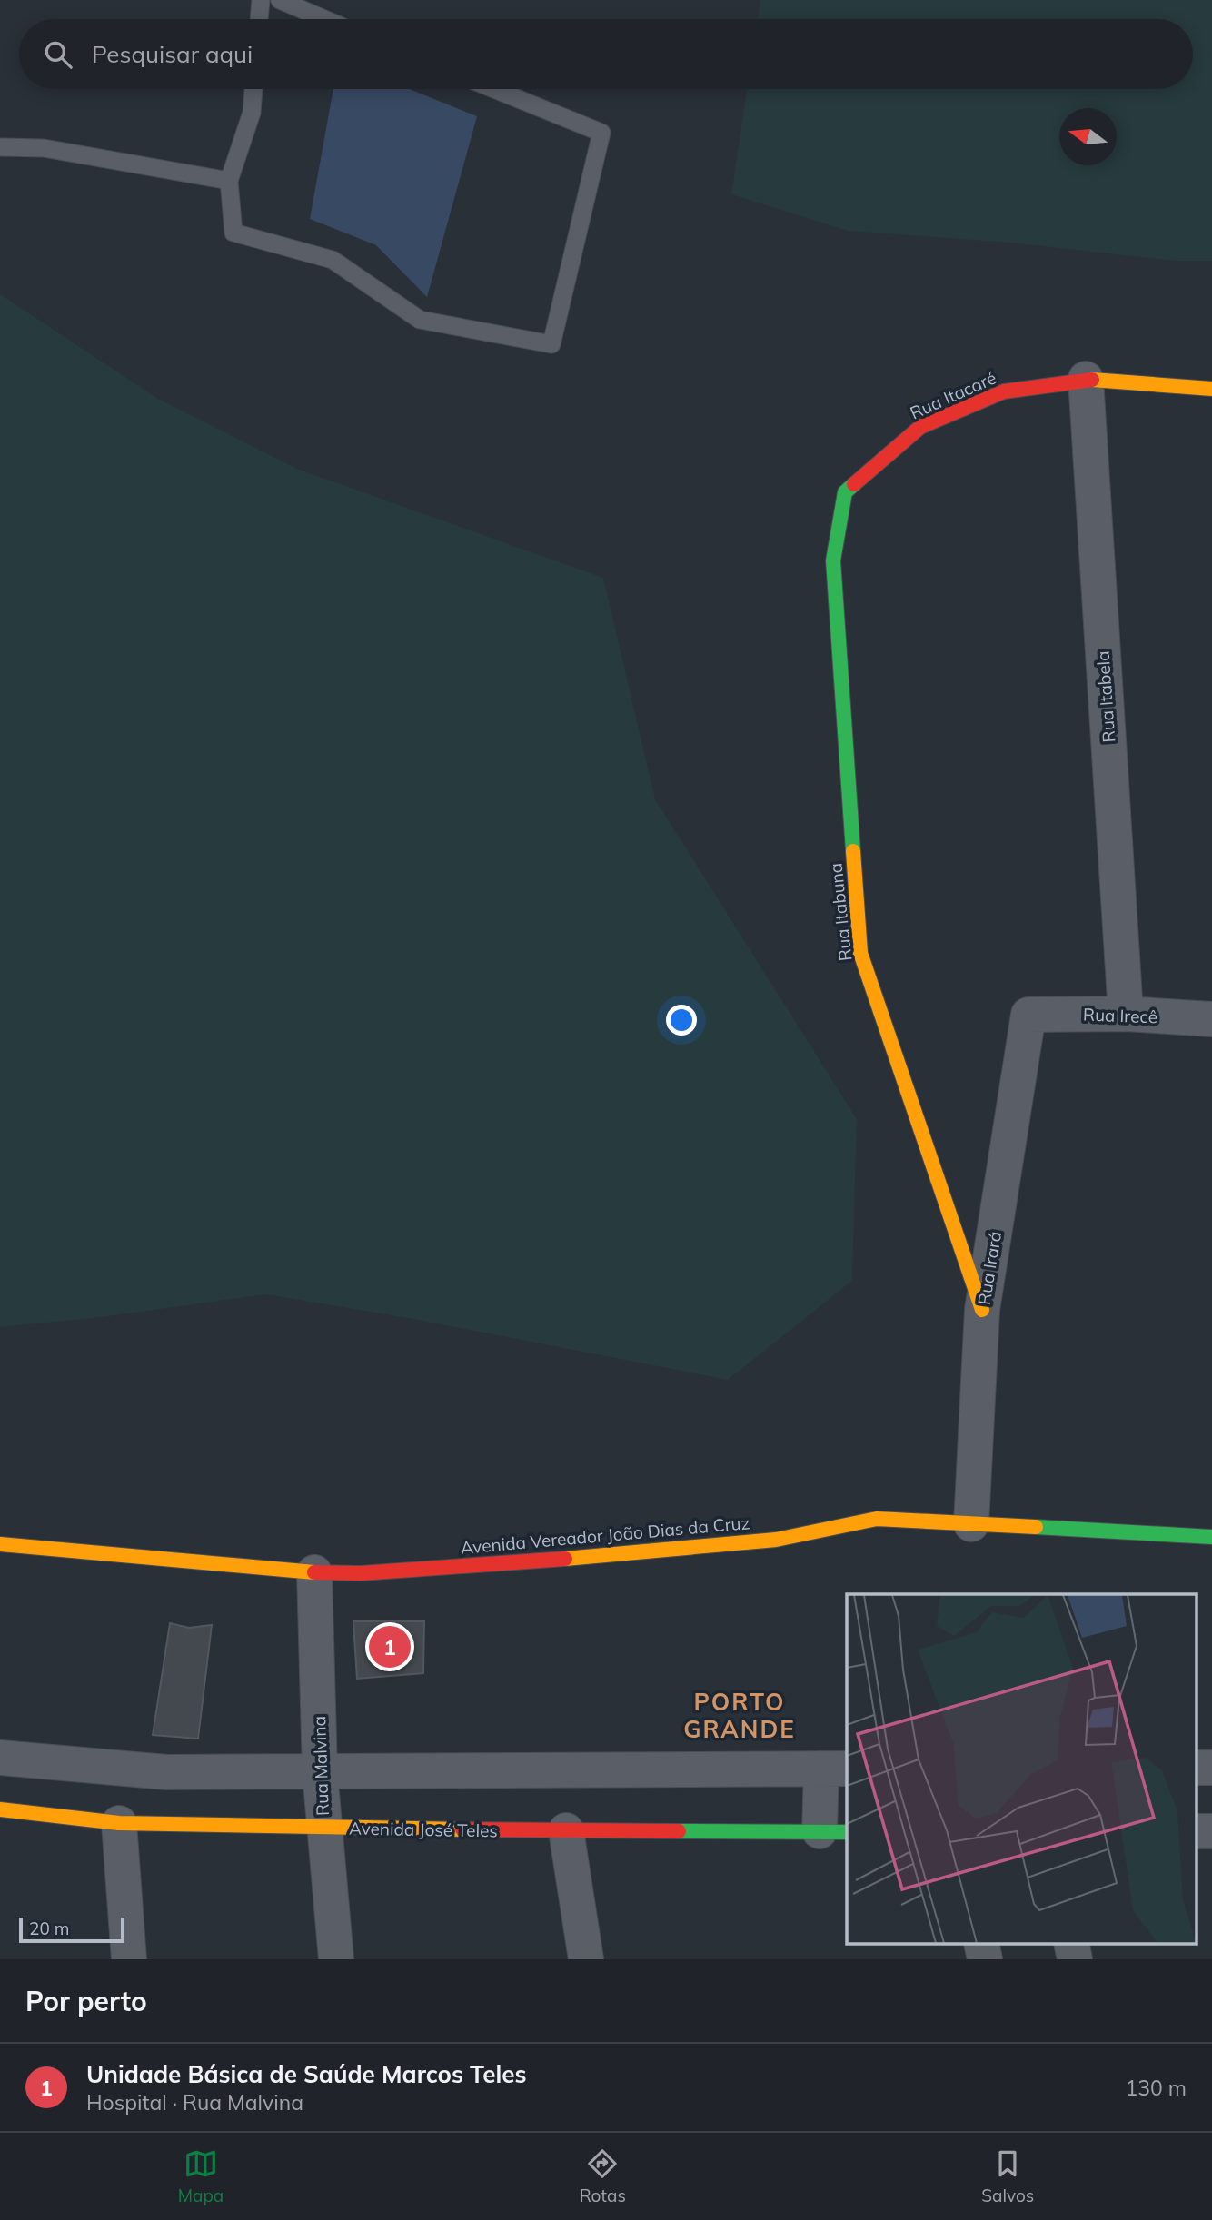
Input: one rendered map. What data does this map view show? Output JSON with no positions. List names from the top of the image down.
{
  "streets": {
    "street": [
      "Rua Itacaré",
      "Rua Itabela",
      "Rua Itabuna",
      "Rua Irecê",
      "Rua Irará",
      "Avenida Vereador João Dias da Cruz",
      "Rua Malvina",
      "Avenida José Teles"
    ]
  },
  "crossings": [
    ["Rua Itacaré", "Rua Itabela"],
    ["Rua Itacaré", "Rua Itabuna"],
    ["Rua Itabela", "Rua Irecê"],
    ["Rua Itabuna", "Rua Irará"],
    ["Rua Irecê", "Rua Irará"],
    ["Rua Irará", "Avenida Vereador João Dias da Cruz"],
    ["Avenida Vereador João Dias da Cruz", "Rua Malvina"],
    ["Rua Malvina", "Avenida José Teles"]
  ],
  "districts": ["PORTO GRANDE"],
  "scale_bar": "20 m",
  "north": "left",
  "page": {
    "search": "Pesquisar aqui",
    "pins": "1",
    "scale": "20 m",
    "heading": "Por perto",
    "list": [
      {
        "mark": "1",
        "name": "Unidade Básica de Saúde Marcos Teles",
        "note": "Hospital · Rua Malvina",
        "value": "130 m"
      }
    ],
    "nav": ["Mapa", "Rotas", "Salvos"]
  }
}
